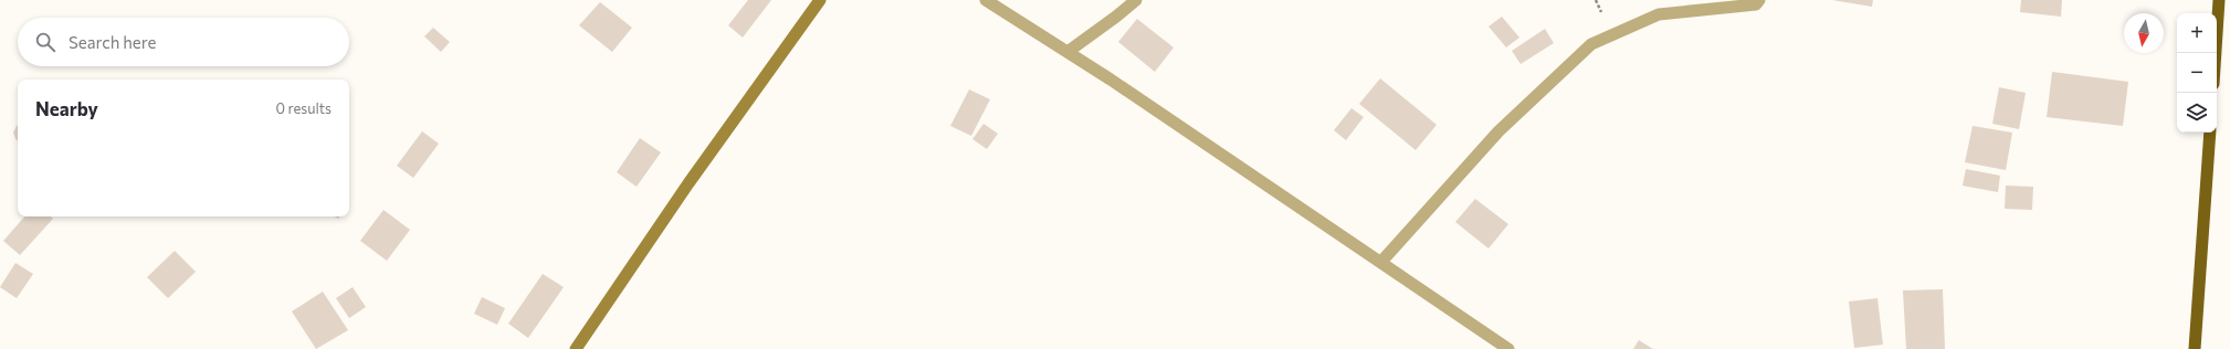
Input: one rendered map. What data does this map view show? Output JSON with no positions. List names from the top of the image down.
{
  "north": "bottom",
  "page": {
    "map_buttons": ["+", "−"],
    "search": "Search here",
    "heading": ["Nearby", "0 results"]
  }
}
